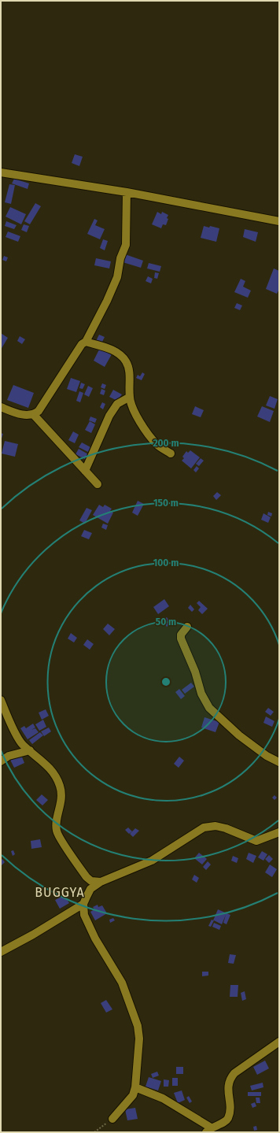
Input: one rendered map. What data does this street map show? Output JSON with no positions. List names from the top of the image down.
{
  "districts": ["BUGGYA"],
  "rings": [
    "200 m",
    "150 m",
    "100 m",
    "50 m"
  ]
}
